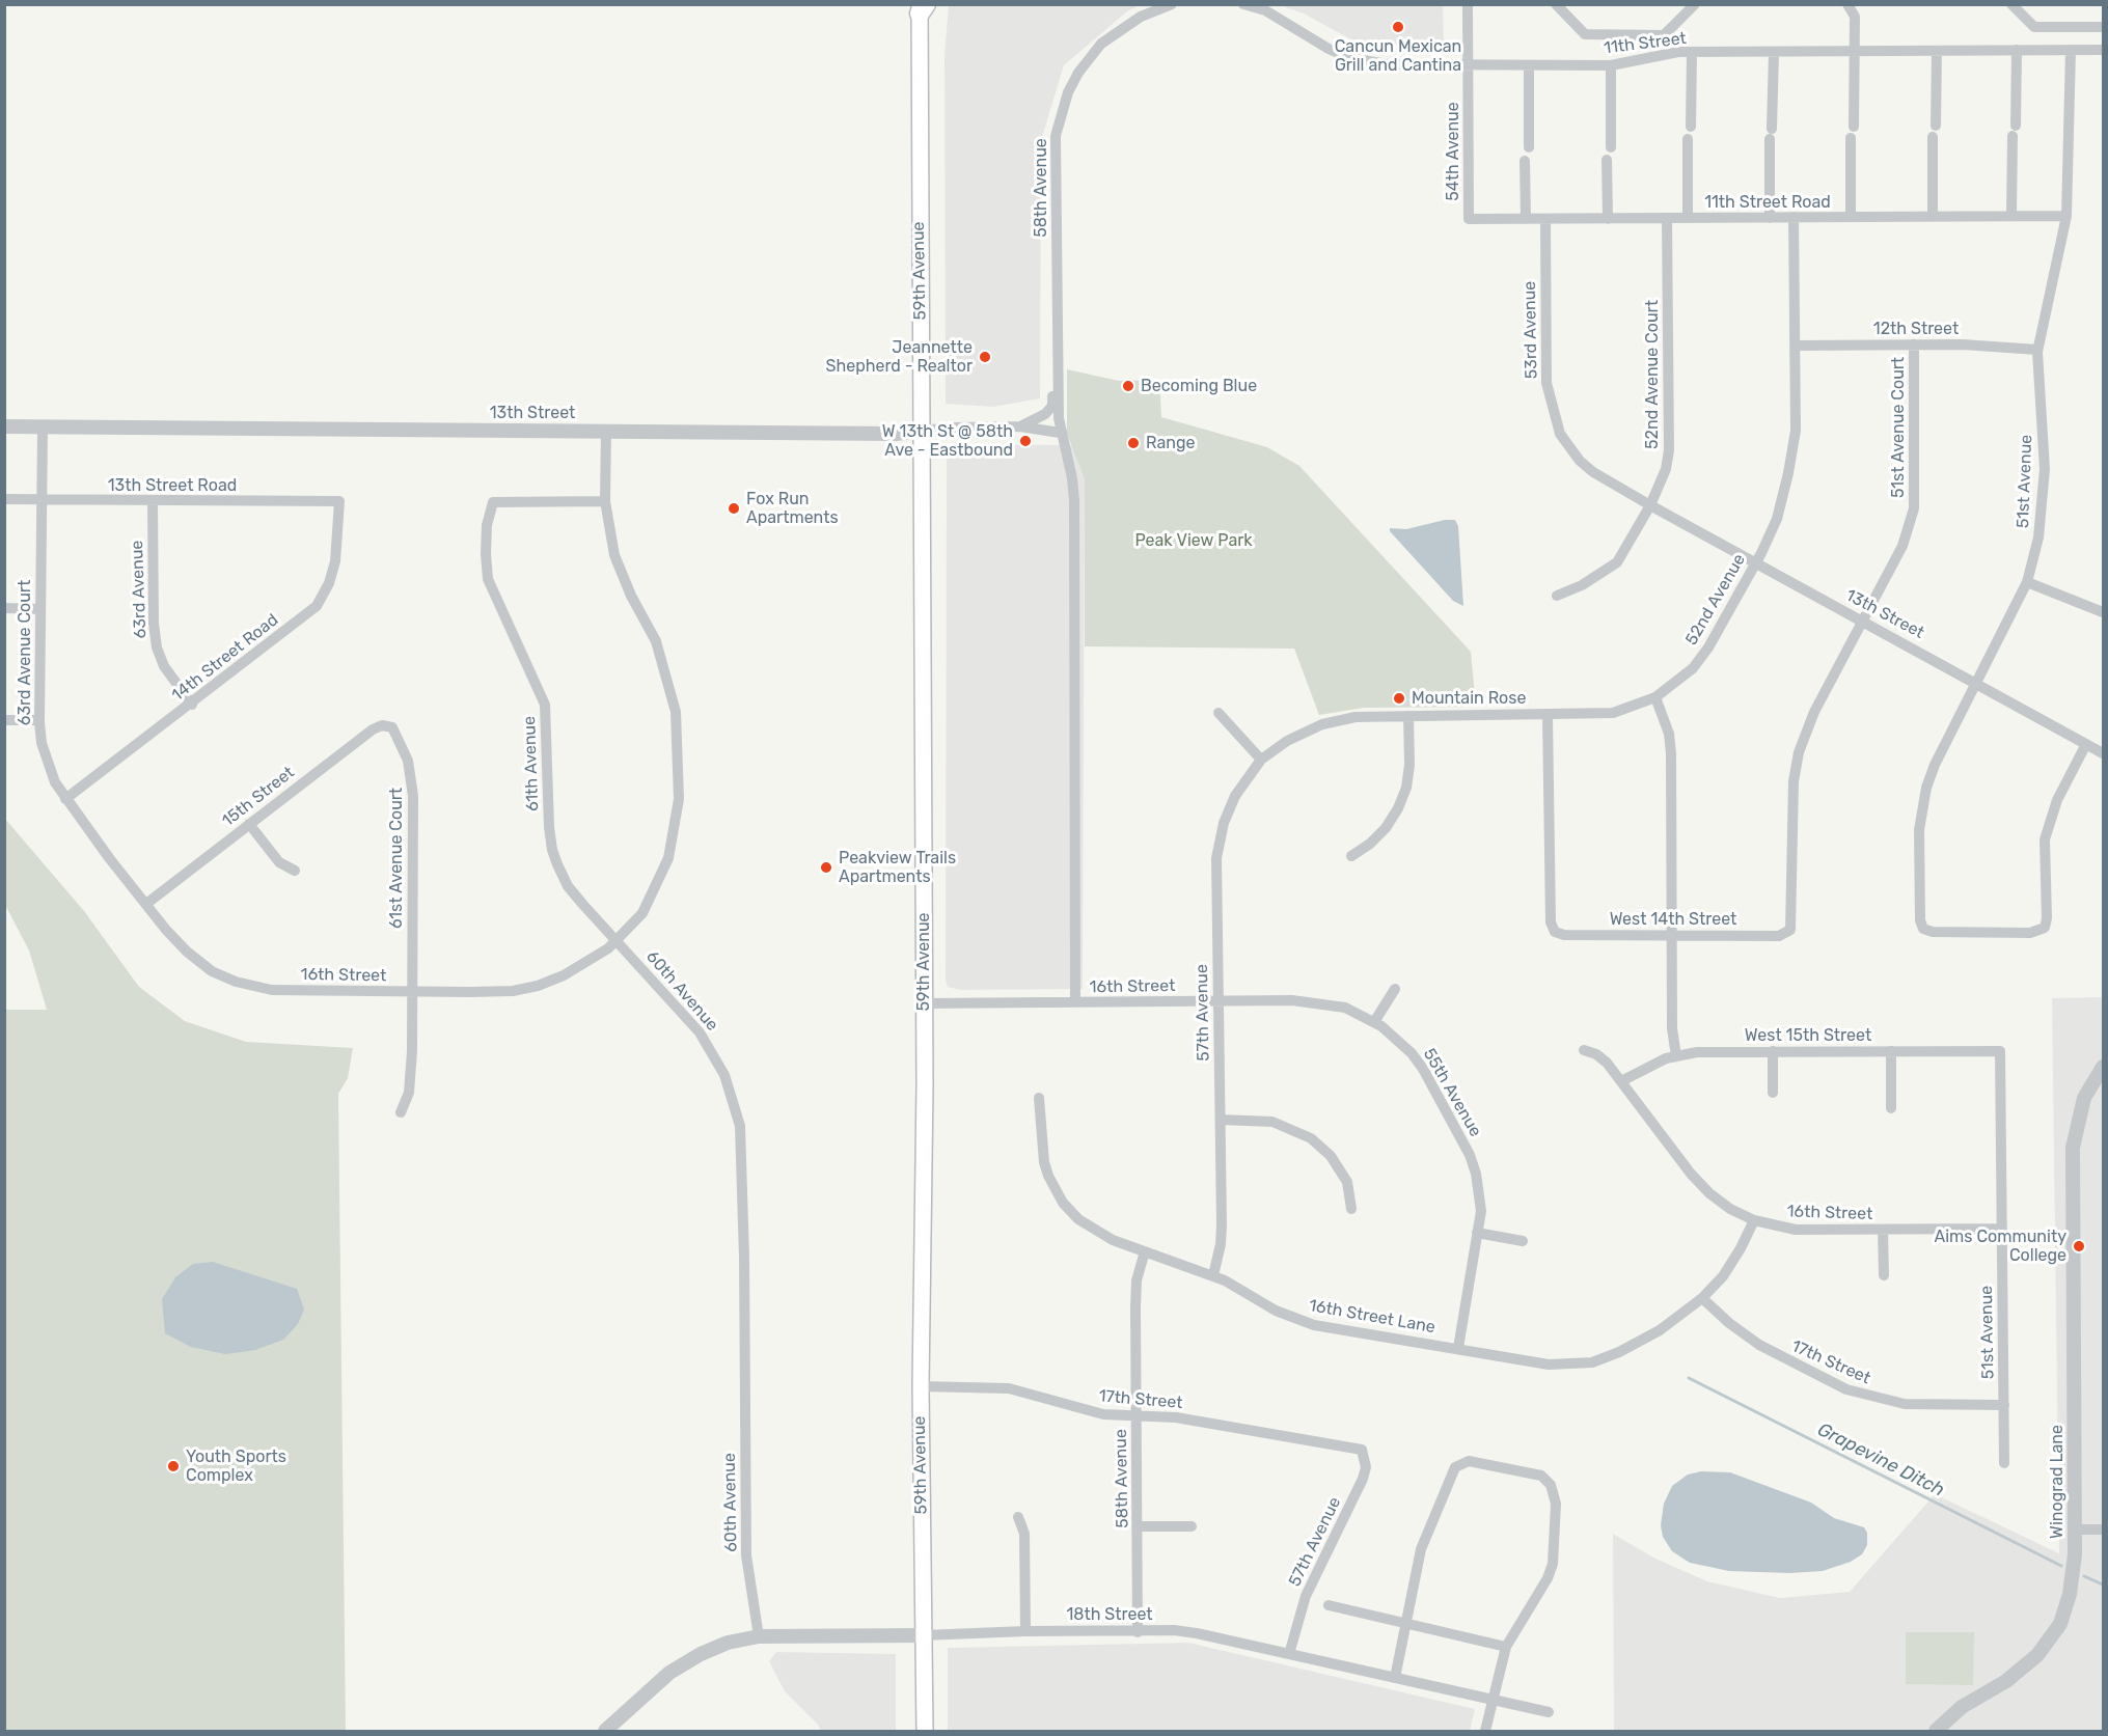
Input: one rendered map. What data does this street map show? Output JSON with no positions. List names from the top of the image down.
{
  "streets": {
    "main road": ["59th Avenue"],
    "street": [
      "11th Street",
      "54th Avenue",
      "58th Avenue",
      "11th Street Road",
      "12th Street",
      "53rd Avenue",
      "52nd Avenue Court",
      "13th Street",
      "51st Avenue Court",
      "51st Avenue",
      "13th Street Road",
      "63rd Avenue",
      "52nd Avenue",
      "63rd Avenue Court",
      "14th Street Road",
      "61th Avenue",
      "15th Street",
      "61st Avenue Court",
      "West 14th Street",
      "16th Street",
      "60th Avenue",
      "57th Avenue",
      "West 15th Street",
      "55th Avenue",
      "16th Street Lane",
      "17th Street",
      "Winograd Lane",
      "18th Street"
    ]
  },
  "crossings": [
    ["11th Street", "54th Avenue"],
    ["11th Street", "51st Avenue"],
    ["54th Avenue", "11th Street Road"],
    ["58th Avenue", "13th Street"],
    ["58th Avenue", "16th Street"],
    ["58th Avenue", "16th Street Lane"],
    ["58th Avenue", "17th Street"],
    ["58th Avenue", "18th Street"],
    ["11th Street Road", "53rd Avenue"],
    ["11th Street Road", "52nd Avenue Court"],
    ["11th Street Road", "51st Avenue"],
    ["11th Street Road", "52nd Avenue"],
    ["59th Avenue", "13th Street"],
    ["59th Avenue", "16th Street"],
    ["59th Avenue", "17th Street"],
    ["59th Avenue", "18th Street"],
    ["12th Street", "51st Avenue Court"],
    ["12th Street", "51st Avenue"],
    ["12th Street", "52nd Avenue"],
    ["53rd Avenue", "52nd Avenue Court"],
    ["53rd Avenue", "13th Street"],
    ["52nd Avenue Court", "13th Street"],
    ["13th Street", "51st Avenue Court"],
    ["13th Street", "51st Avenue"],
    ["13th Street", "52nd Avenue"],
    ["13th Street", "63rd Avenue Court"],
    ["51st Avenue Court", "West 14th Street"],
    ["51st Avenue", "16th Street"],
    ["51st Avenue", "West 15th Street"],
    ["51st Avenue", "17th Street"],
    ["13th Street Road", "63rd Avenue"],
    ["13th Street Road", "63rd Avenue Court"],
    ["13th Street Road", "14th Street Road"],
    ["63rd Avenue", "14th Street Road"],
    ["52nd Avenue", "West 14th Street"],
    ["52nd Avenue", "57th Avenue"],
    ["63rd Avenue Court", "14th Street Road"],
    ["63rd Avenue Court", "16th Street"],
    ["61th Avenue", "16th Street"],
    ["61th Avenue", "60th Avenue"],
    ["15th Street", "61st Avenue Court"],
    ["15th Street", "16th Street"],
    ["61st Avenue Court", "16th Street"],
    ["16th Street", "60th Avenue"],
    ["16th Street", "57th Avenue"],
    ["16th Street", "West 15th Street"],
    ["16th Street", "55th Avenue"],
    ["16th Street", "16th Street Lane"],
    ["60th Avenue", "18th Street"],
    ["57th Avenue", "16th Street Lane"],
    ["57th Avenue", "17th Street"],
    ["57th Avenue", "18th Street"],
    ["55th Avenue", "16th Street Lane"],
    ["16th Street Lane", "17th Street"]
  ],
  "water": ["Grapevine Ditch"],
  "parks": ["Peak View Park"],
  "places": [
    "Cancun Mexican Grill and Cantina",
    "Jeannette Shepherd - Realtor",
    "Becoming Blue",
    "W 13th St @ 58th Ave - Eastbound",
    "Range",
    "Fox Run Apartments",
    "Mountain Rose",
    "Peakview Trails Apartments",
    "Aims Community College",
    "Youth Sports Complex"
  ]
}
